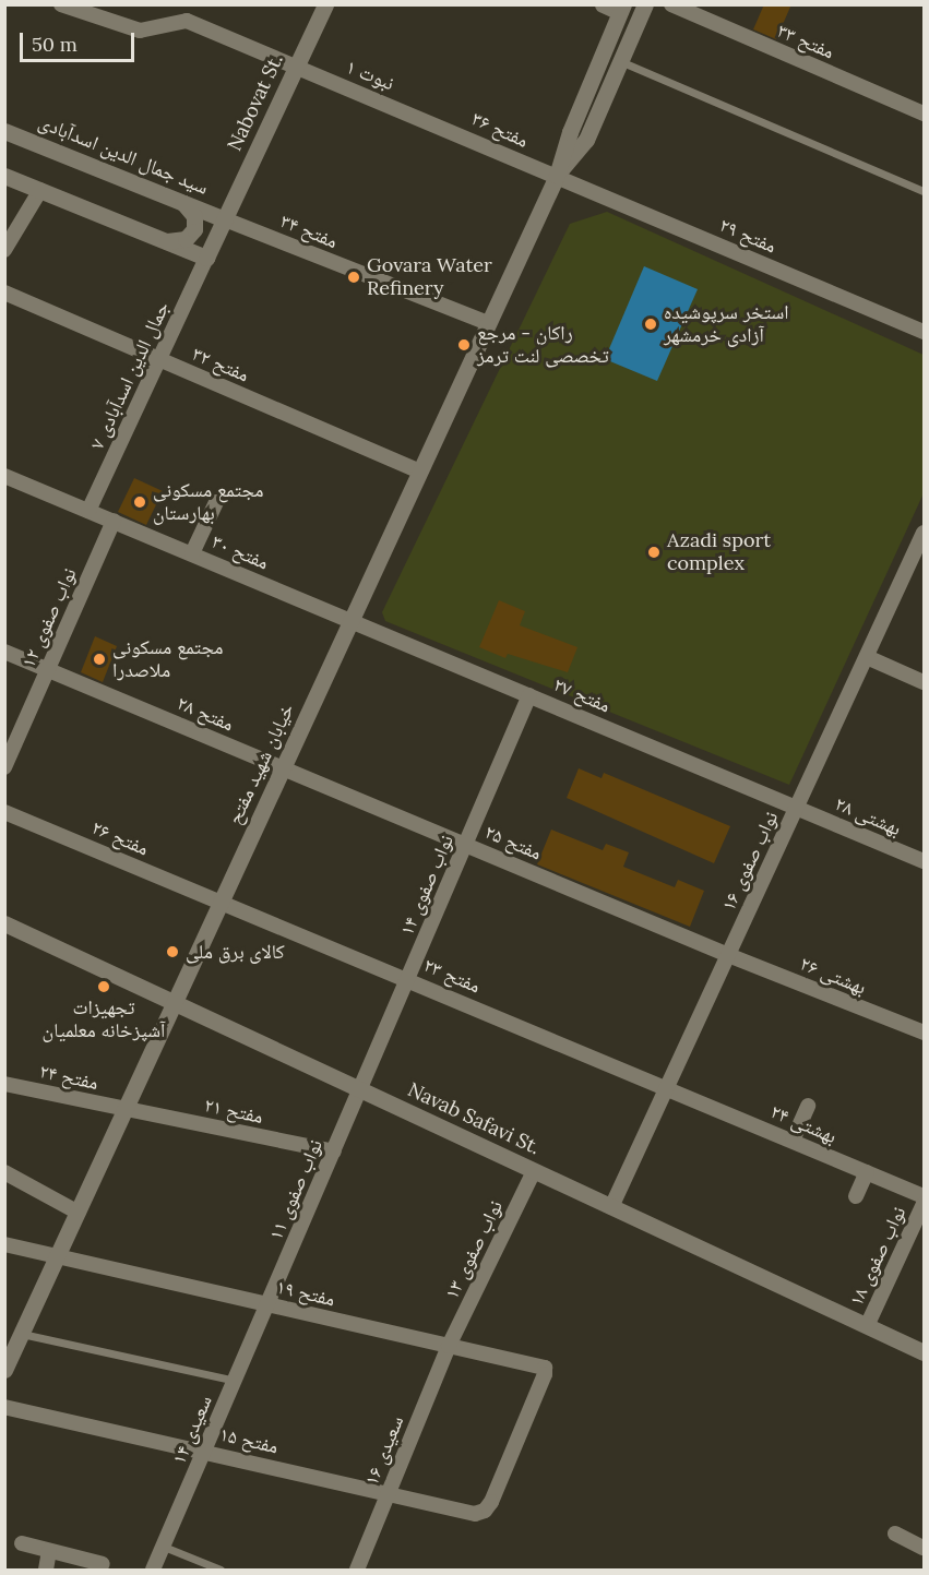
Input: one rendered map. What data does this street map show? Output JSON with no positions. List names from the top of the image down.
{
  "streets": {
    "street": [
      "مفتح ۳۳",
      "نبوت ۱",
      "Nabovat St.",
      "مفتح ۳۶",
      "سید جمال الدین اسدآبادی",
      "مفتح ۳۴",
      "مفتح ۲۹",
      "مفتح ۳۲",
      "جمال الدین اسدآبادی ۷",
      "مفتح ۳۰",
      "نواب صفوی ۱۲",
      "مفتح ۲۷",
      "مفتح ۲۸",
      "خیابان شهید مفتح",
      "بهشتی ۲۸",
      "مفتح ۲۶",
      "مفتح ۲۵",
      "نواب صفوی ۱۶",
      "نواب صفوی ۱۴",
      "مفتح ۲۳",
      "بهشتی ۲۶",
      "مفتح ۲۴",
      "مفتح ۲۱",
      "Navab Safavi St.",
      "بهشتی ۲۴",
      "نواب صفوی ۱۱",
      "نواب صفوی ۱۳",
      "نواب صفوی ۱۸",
      "مفتح ۱۹",
      "سعیدی ۱۴",
      "مفتح ۱۵",
      "سعیدی ۱۶"
    ]
  },
  "crossings": [
    ["نبوت ۱", "Nabovat St."],
    ["نبوت ۱", "مفتح ۳۶"],
    ["Nabovat St.", "سید جمال الدین اسدآبادی"],
    ["Nabovat St.", "مفتح ۳۴"],
    ["Nabovat St.", "جمال الدین اسدآبادی ۷"],
    ["مفتح ۳۶", "مفتح ۲۹"],
    ["مفتح ۳۶", "خیابان شهید مفتح"],
    ["سید جمال الدین اسدآبادی", "مفتح ۳۴"],
    ["مفتح ۳۴", "خیابان شهید مفتح"],
    ["مفتح ۲۹", "خیابان شهید مفتح"],
    ["مفتح ۳۲", "جمال الدین اسدآبادی ۷"],
    ["مفتح ۳۲", "خیابان شهید مفتح"],
    ["جمال الدین اسدآبادی ۷", "مفتح ۳۰"],
    ["مفتح ۳۰", "نواب صفوی ۱۲"],
    ["مفتح ۳۰", "مفتح ۲۷"],
    ["مفتح ۳۰", "خیابان شهید مفتح"],
    ["نواب صفوی ۱۲", "مفتح ۲۸"],
    ["مفتح ۲۷", "خیابان شهید مفتح"],
    ["مفتح ۲۷", "بهشتی ۲۸"],
    ["مفتح ۲۷", "نواب صفوی ۱۶"],
    ["مفتح ۲۷", "نواب صفوی ۱۴"],
    ["مفتح ۲۸", "خیابان شهید مفتح"],
    ["مفتح ۲۸", "مفتح ۲۵"],
    ["خیابان شهید مفتح", "مفتح ۲۶"],
    ["خیابان شهید مفتح", "مفتح ۲۵"],
    ["خیابان شهید مفتح", "مفتح ۲۳"],
    ["خیابان شهید مفتح", "مفتح ۲۴"],
    ["خیابان شهید مفتح", "مفتح ۲۱"],
    ["خیابان شهید مفتح", "Navab Safavi St."],
    ["خیابان شهید مفتح", "مفتح ۱۹"],
    ["بهشتی ۲۸", "نواب صفوی ۱۶"],
    ["مفتح ۲۶", "مفتح ۲۳"],
    ["مفتح ۲۵", "نواب صفوی ۱۶"],
    ["مفتح ۲۵", "نواب صفوی ۱۴"],
    ["مفتح ۲۵", "بهشتی ۲۶"],
    ["نواب صفوی ۱۶", "مفتح ۲۳"],
    ["نواب صفوی ۱۶", "بهشتی ۲۶"],
    ["نواب صفوی ۱۶", "Navab Safavi St."],
    ["نواب صفوی ۱۶", "بهشتی ۲۴"],
    ["نواب صفوی ۱۴", "مفتح ۲۳"],
    ["نواب صفوی ۱۴", "Navab Safavi St."],
    ["نواب صفوی ۱۴", "نواب صفوی ۱۱"],
    ["مفتح ۲۳", "بهشتی ۲۴"],
    ["مفتح ۲۴", "مفتح ۲۱"],
    ["مفتح ۲۱", "نواب صفوی ۱۱"],
    ["Navab Safavi St.", "نواب صفوی ۱۱"],
    ["Navab Safavi St.", "نواب صفوی ۱۳"],
    ["Navab Safavi St.", "نواب صفوی ۱۸"],
    ["نواب صفوی ۱۱", "مفتح ۱۹"],
    ["نواب صفوی ۱۱", "سعیدی ۱۴"],
    ["نواب صفوی ۱۳", "مفتح ۱۹"],
    ["نواب صفوی ۱۳", "سعیدی ۱۶"],
    ["مفتح ۱۹", "سعیدی ۱۴"],
    ["مفتح ۱۹", "مفتح ۱۵"],
    ["مفتح ۱۹", "سعیدی ۱۶"],
    ["سعیدی ۱۴", "مفتح ۱۵"],
    ["مفتح ۱۵", "سعیدی ۱۶"]
  ],
  "places": [
    "Govara Water Refinery",
    "استخر سرپوشیده آزادی خرمشهر",
    "راکان - مرجع تخصصی لنت ترمز",
    "مجتمع مسکونی بهارستان",
    "Azadi sport complex",
    "مجتمع مسکونی ملاصدرا",
    "کالای برق ملی",
    "تجهيزات آشپزخانه معلمیان"
  ],
  "scale_bar": "50 m"
}
